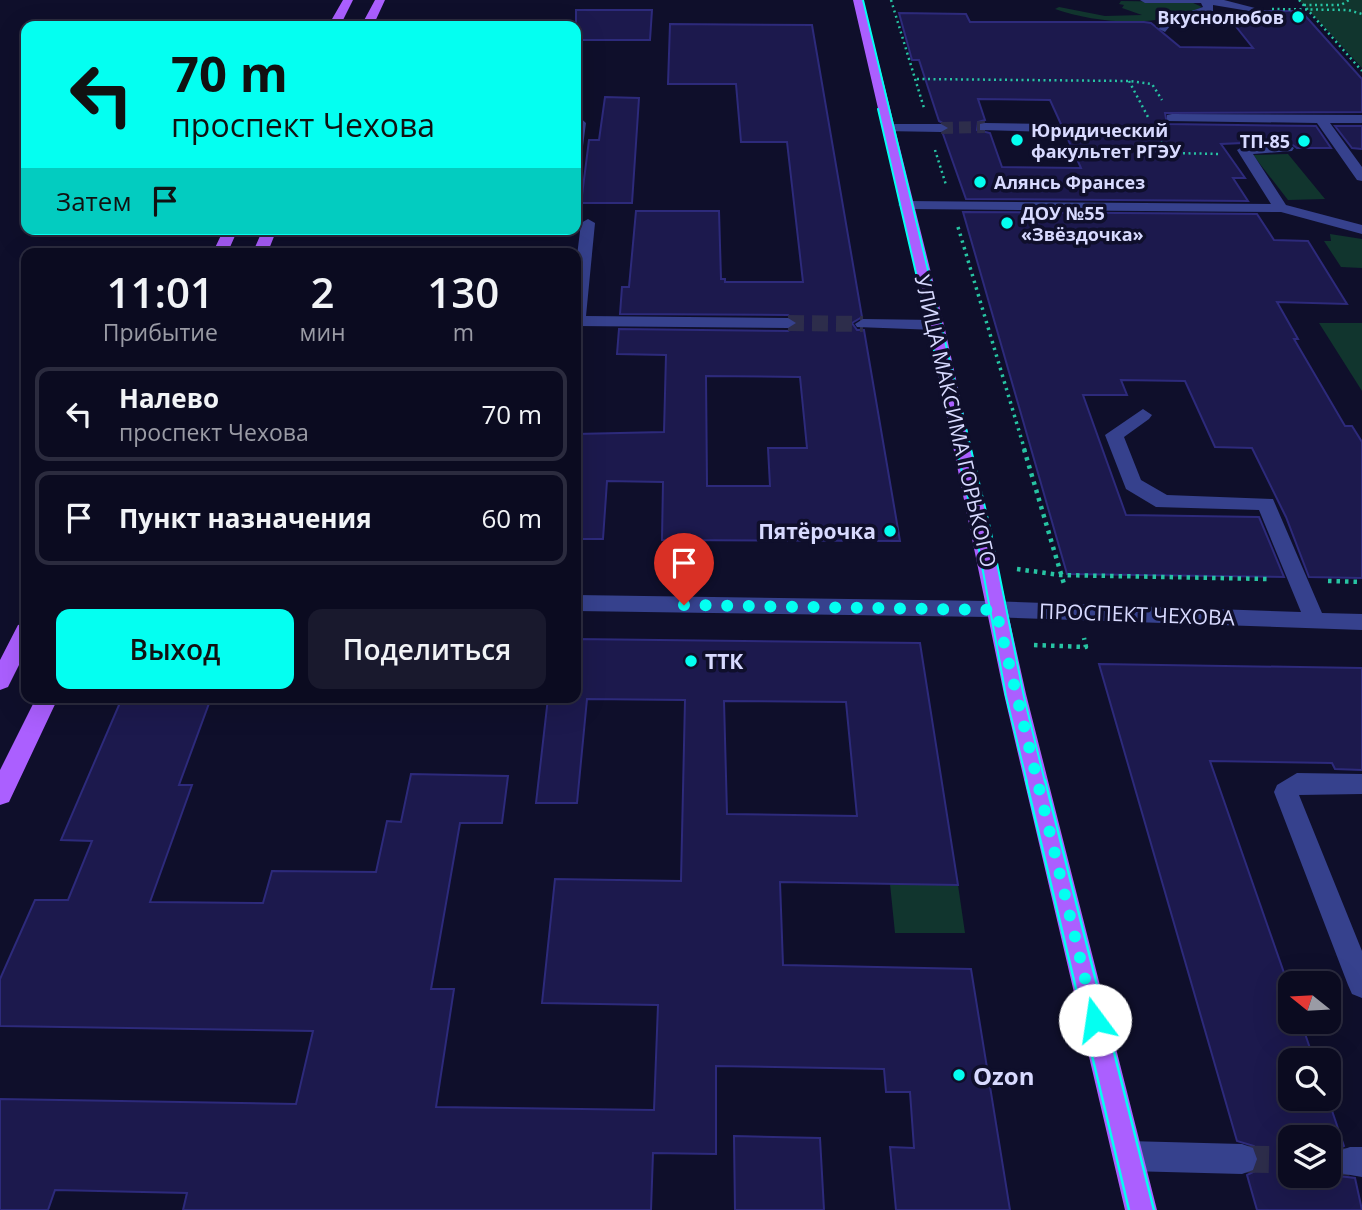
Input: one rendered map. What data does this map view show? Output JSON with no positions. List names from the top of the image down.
{
  "streets": {
    "main road": ["УЛИЦА МАКСИМА ГОРЬКОГО"],
    "street": ["ПРОСПЕКТ ЧЕХОВА"]
  },
  "crossings": [
    ["УЛИЦА МАКСИМА ГОРЬКОГО", "ПРОСПЕКТ ЧЕХОВА"]
  ],
  "places": [
    "Вкуснолюбов",
    "Юридический факультет РГЭУ",
    "ТП-85",
    "Алянсь Франсез",
    "ДОУ №55 «Звёздочка»",
    "Пятёрочка",
    "ТТК",
    "Ozon"
  ],
  "north": "left",
  "page": {
    "turn": ["70 m", "проспект Чехова"],
    "then": "Затем",
    "eta": [
      "11:01",
      "Прибытие",
      "2",
      "мин",
      "130",
      "m"
    ],
    "list": [
      {
        "name": "Налево",
        "note": "проспект Чехова",
        "value": "70 m"
      },
      {
        "name": "Пункт назначения",
        "value": "60 m"
      }
    ],
    "buttons": ["Выход", "Поделиться"]
  }
}
